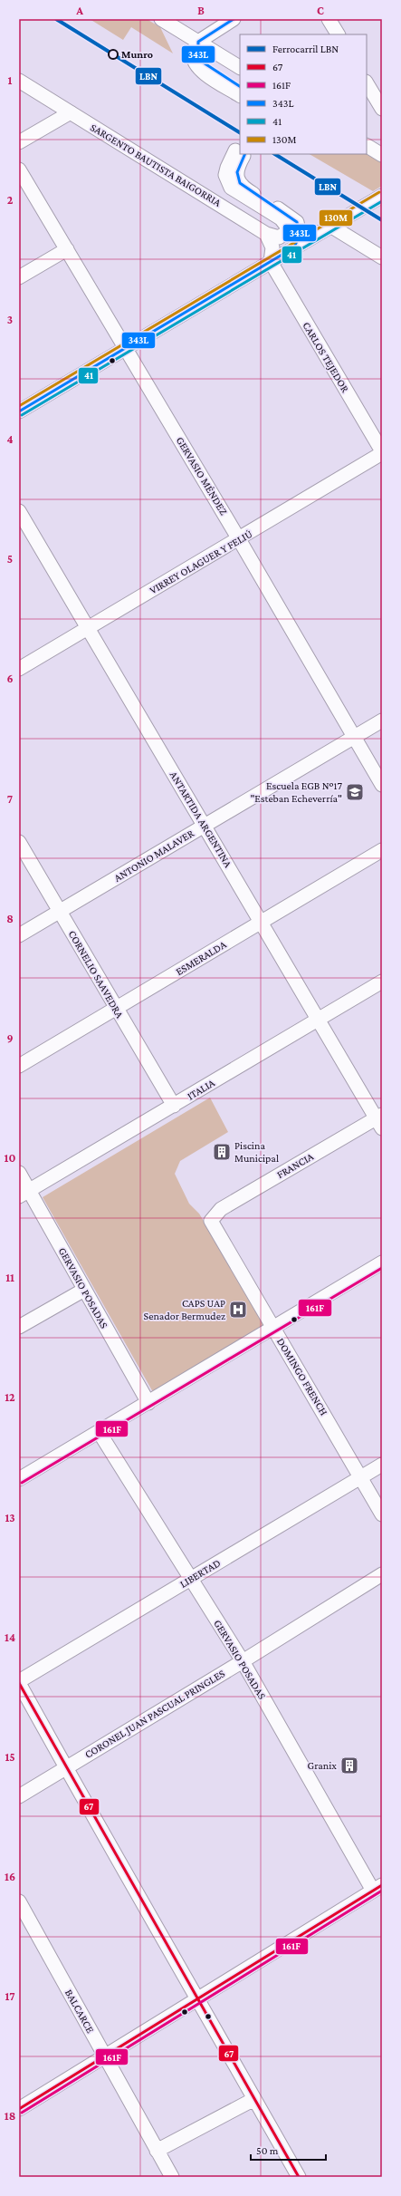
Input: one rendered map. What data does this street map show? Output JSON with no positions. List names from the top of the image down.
{
  "streets": {
    "street": [
      "SARGENTO BAUTISTA BAIGORRIA",
      "CARLOS TEJEDOR",
      "GERVASIO MÉNDEZ",
      "VIRREY OLAGUER Y FELIÚ",
      "ANTARTIDA ARGENTINA",
      "ANTONIO MALAVER",
      "ESMERALDA",
      "CORNELIO SAAVEDRA",
      "ITALIA",
      "FRANCIA",
      "GERVASIO POSADAS",
      "DOMINGO FRENCH",
      "LIBERTAD",
      "CORONEL JUAN PASCUAL PRINGLES",
      "BALCARCE"
    ]
  },
  "crossings": [
    ["CARLOS TEJEDOR", "VIRREY OLAGUER Y FELIÚ"],
    ["GERVASIO MÉNDEZ", "VIRREY OLAGUER Y FELIÚ"],
    ["GERVASIO MÉNDEZ", "ANTONIO MALAVER"],
    ["VIRREY OLAGUER Y FELIÚ", "ANTARTIDA ARGENTINA"],
    ["ANTARTIDA ARGENTINA", "ANTONIO MALAVER"],
    ["ANTARTIDA ARGENTINA", "ESMERALDA"],
    ["ANTARTIDA ARGENTINA", "ITALIA"],
    ["ANTARTIDA ARGENTINA", "FRANCIA"],
    ["ANTONIO MALAVER", "CORNELIO SAAVEDRA"],
    ["ESMERALDA", "CORNELIO SAAVEDRA"],
    ["CORNELIO SAAVEDRA", "ITALIA"],
    ["ITALIA", "GERVASIO POSADAS"],
    ["FRANCIA", "DOMINGO FRENCH"],
    ["GERVASIO POSADAS", "LIBERTAD"],
    ["GERVASIO POSADAS", "CORONEL JUAN PASCUAL PRINGLES"],
    ["DOMINGO FRENCH", "LIBERTAD"]
  ],
  "places": {
    "other": ["Munro"],
    "school or university": ["Escuela EGB Nº17 \"Esteban Echeverría\""],
    "building": ["Piscina Municipal", "Granix"],
    "hospital": ["CAPS UAP Senador Bermudez"]
  },
  "lines": [
    "rail line LBN",
    "transit line 343L",
    "transit line 130M",
    "transit line 41",
    "transit line 161F",
    "transit line 67"
  ],
  "legend": [
    "Ferrocarril LBN",
    "67",
    "161F",
    "343L",
    "41",
    "130M"
  ],
  "scale_bar": "50 m",
  "grid": {
    "columns": ["A", "B", "C"],
    "rows": [
      "1",
      "2",
      "3",
      "4",
      "5",
      "6",
      "7",
      "8",
      "9",
      "10",
      "11",
      "12",
      "13",
      "14",
      "15",
      "16",
      "17",
      "18"
    ]
  }
}
